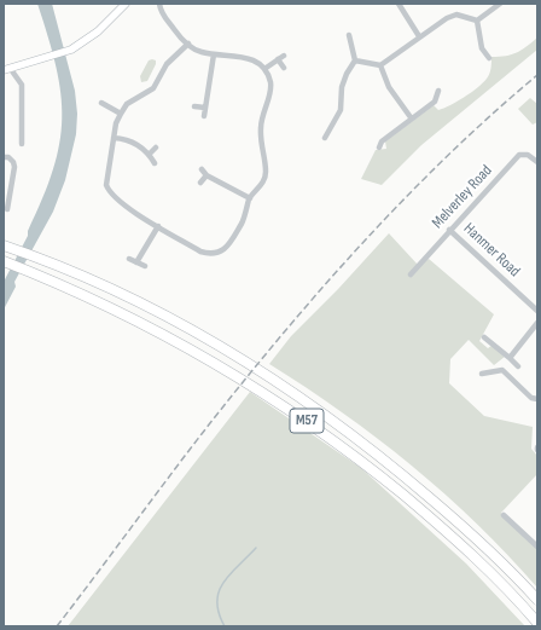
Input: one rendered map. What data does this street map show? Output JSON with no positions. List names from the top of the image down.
{
  "streets": {
    "highway": ["M57"],
    "street": ["Melverley Road", "Hanmer Road"]
  },
  "crossings": [
    ["Melverley Road", "Hanmer Road"]
  ]
}
